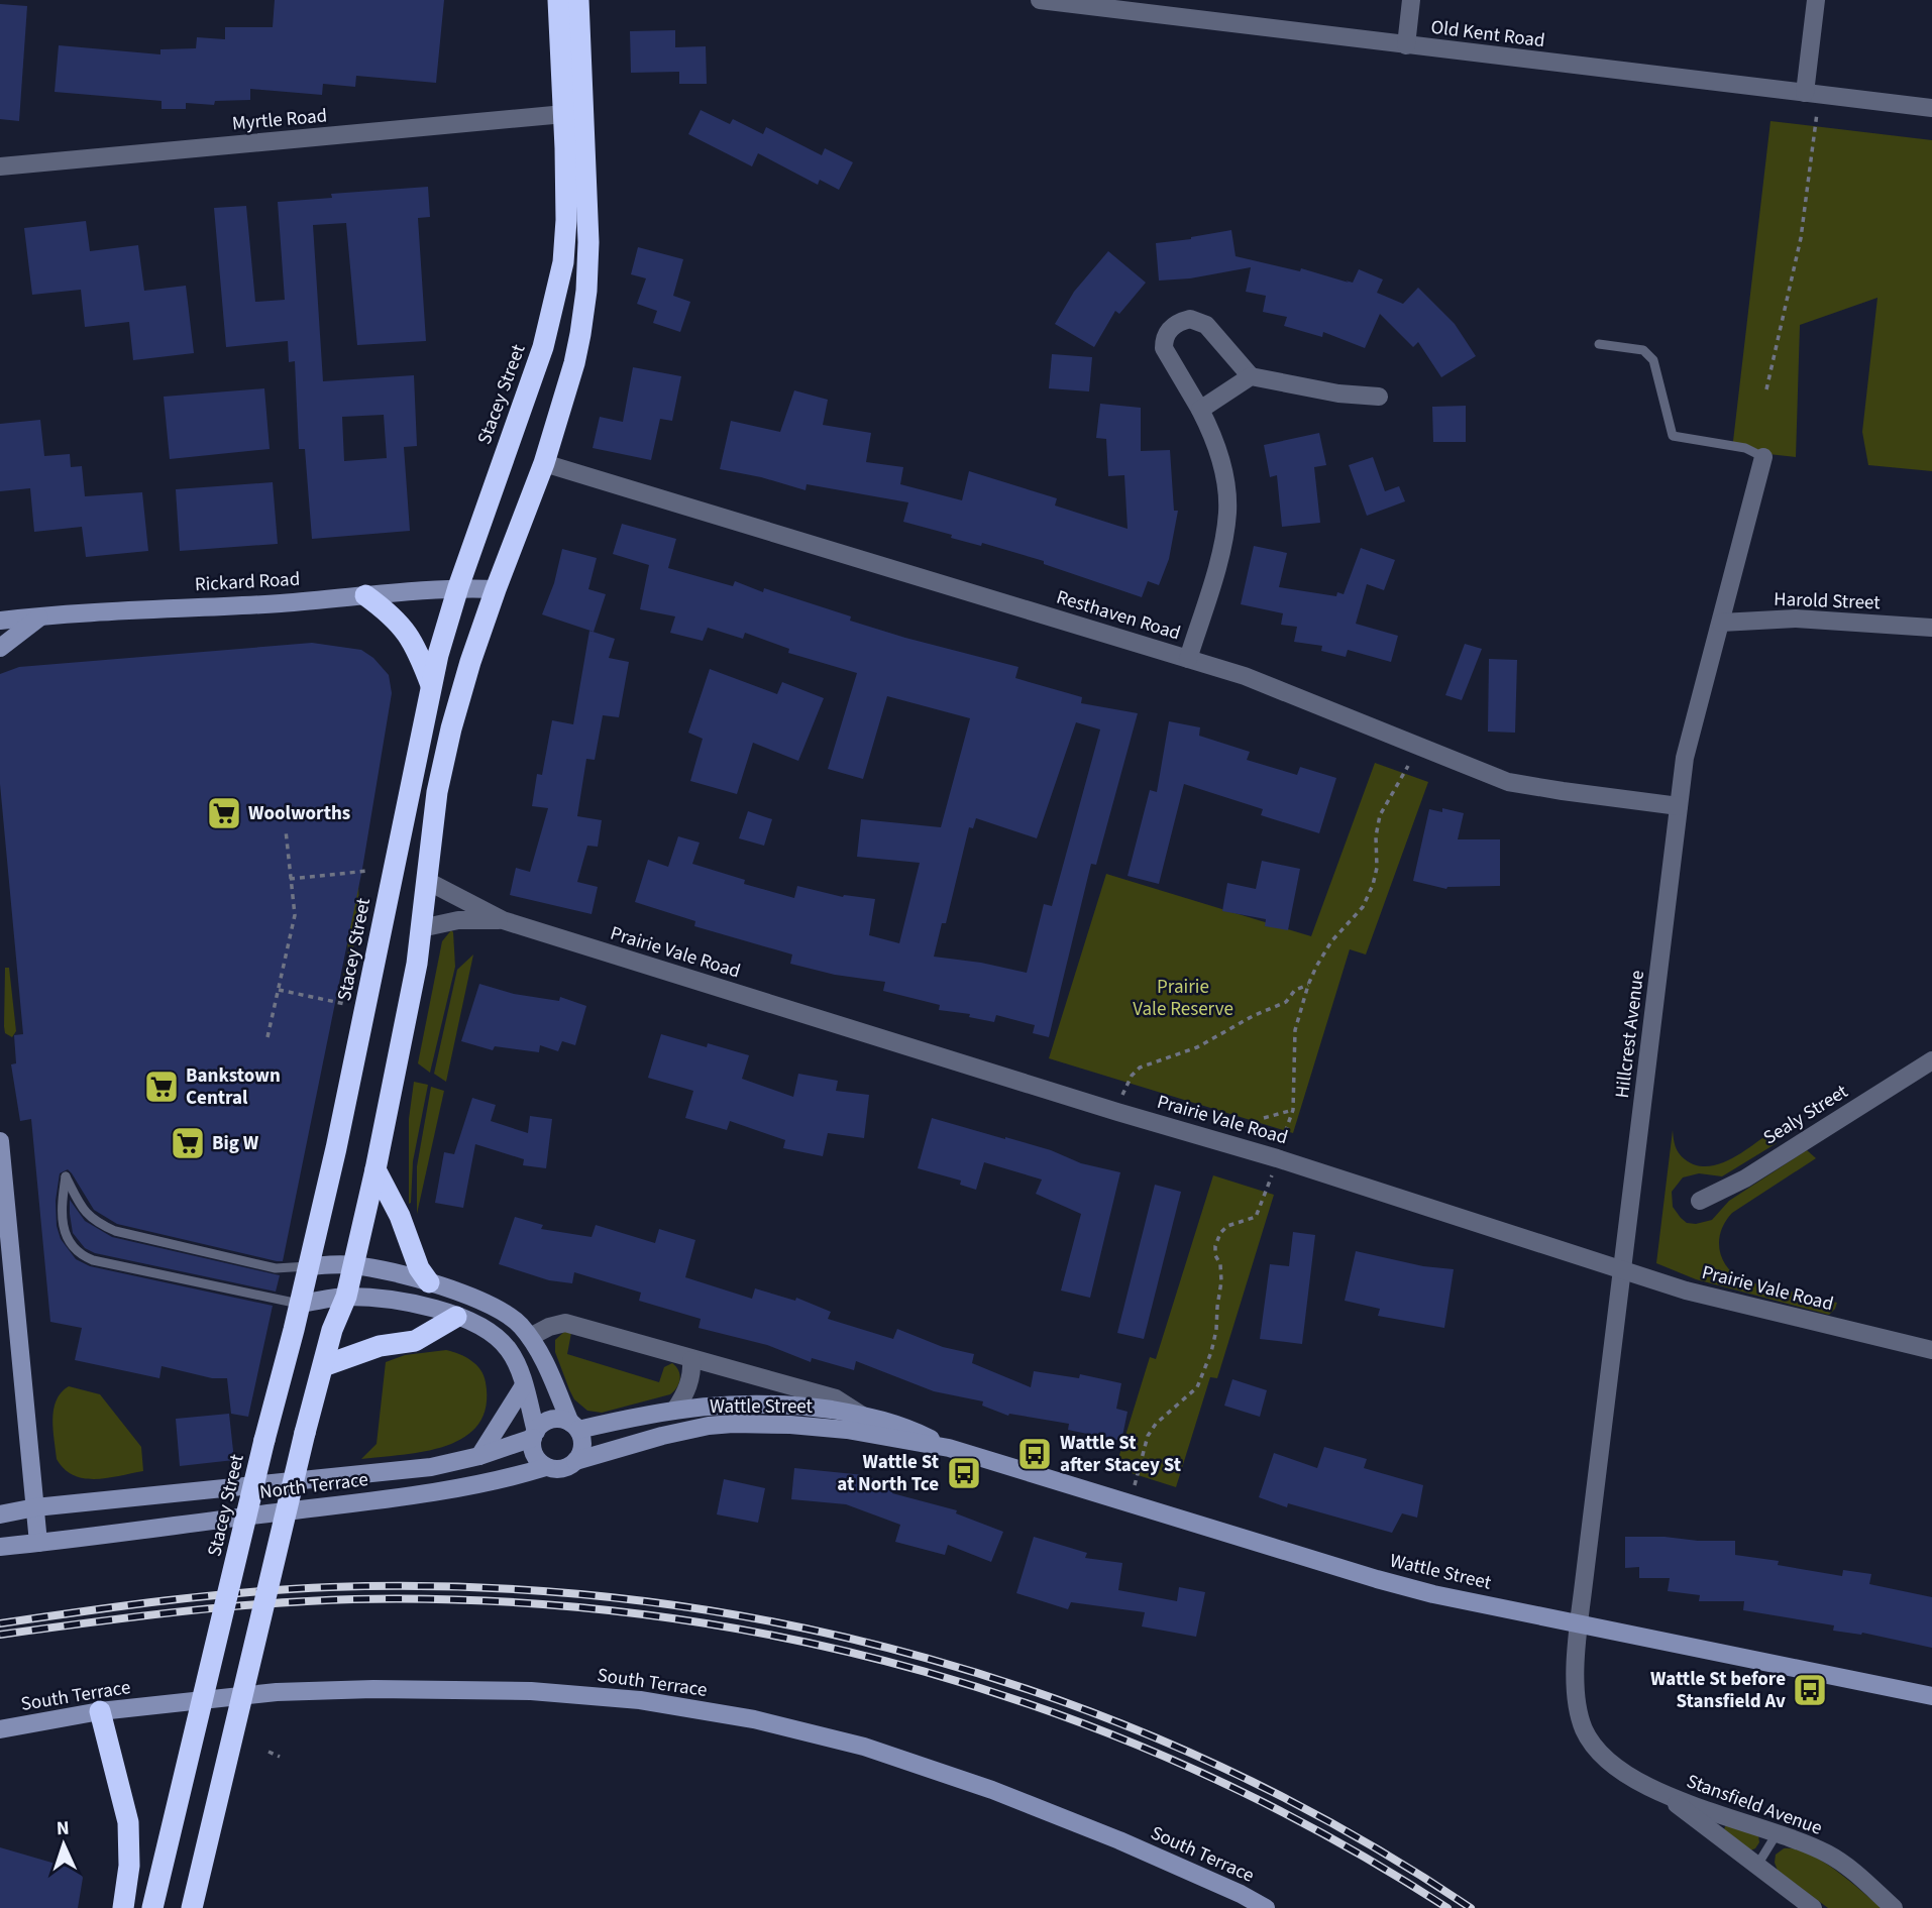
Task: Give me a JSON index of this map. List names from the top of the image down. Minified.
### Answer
{"streets":{"highway":["Stacey Street"],"main road":["Rickard Road","Wattle Street","North Terrace","South Terrace"],"street":["Old Kent Road","Myrtle Road","Harold Street","Resthaven Road","Prairie Vale Road","Hillcrest Avenue","Sealy Street","Stansfield Avenue"]},"crossings":[["Myrtle Road","Stacey Street"],["Stacey Street","Rickard Road"],["Harold Street","Hillcrest Avenue"],["Resthaven Road","Hillcrest Avenue"],["Prairie Vale Road","Hillcrest Avenue"],["Hillcrest Avenue","Wattle Street"],["Hillcrest Avenue","Stansfield Avenue"],["Wattle Street","North Terrace"],["Wattle Street","Stansfield Avenue"]],"parks":["Prairie Vale Reserve"],"places":{"supermarket":["Woolworths","Bankstown Central","Big W"],"bus stop":["Wattle St after Stacey St","Wattle St at North Tce","Wattle St before Stansfield Av"]},"north":"top"}
